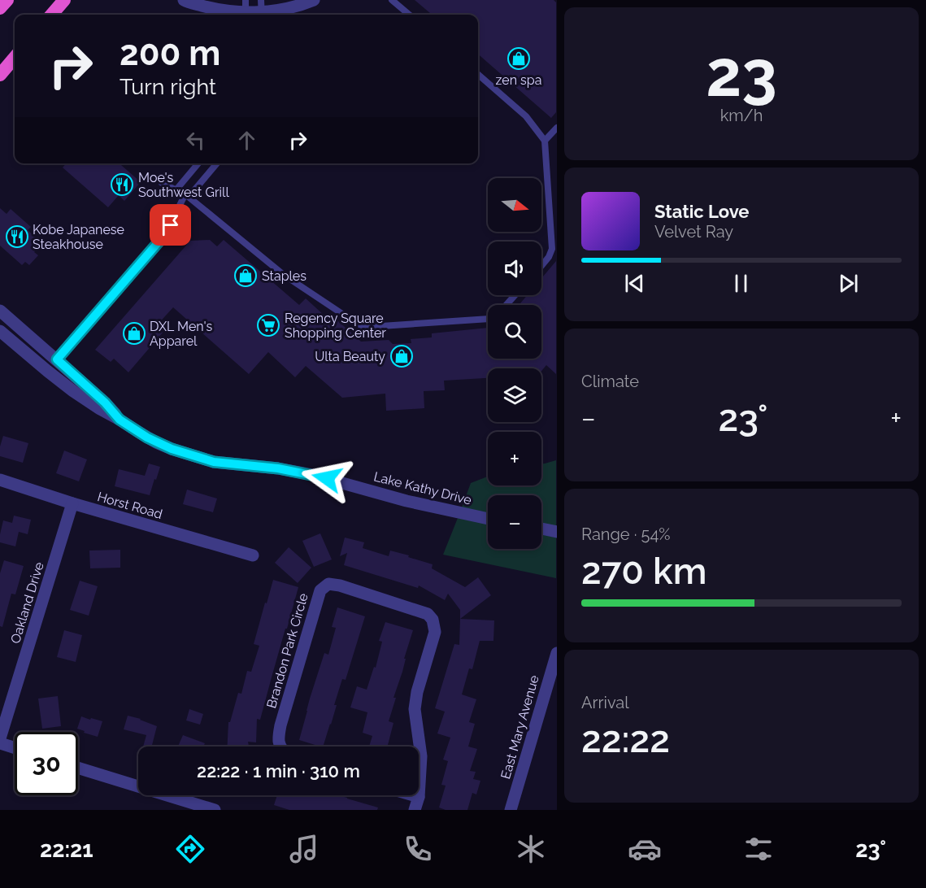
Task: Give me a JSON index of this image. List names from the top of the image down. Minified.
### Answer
{"streets":{"street":["Lake Kathy Drive","Horst Road","Oakland Drive","Brandon Park Circle","East Mary Avenue"]},"crossings":[["Horst Road","Oakland Drive"]],"places":{"shop":["zen spa","Staples","DXL Men's Apparel","Ulta Beauty"],"restaurant":["Moe's Southwest Grill","Kobe Japanese Steakhouse"],"supermarket":["Regency Square Shopping Center"]},"north":"right","page":{"tile":[["23","km/h"],"Climate",["Range · 54%","270 km"],["Arrival","22:22"]],"turn":["200 m","Turn right"],"map_buttons":["+","−"],"song":["Static Love","Velvet Ray"],"heat":["−","23°","+"],"limit":"30","trip":"22:22 · 1 min · 310 m","tabs":["22:21","23°"]}}
